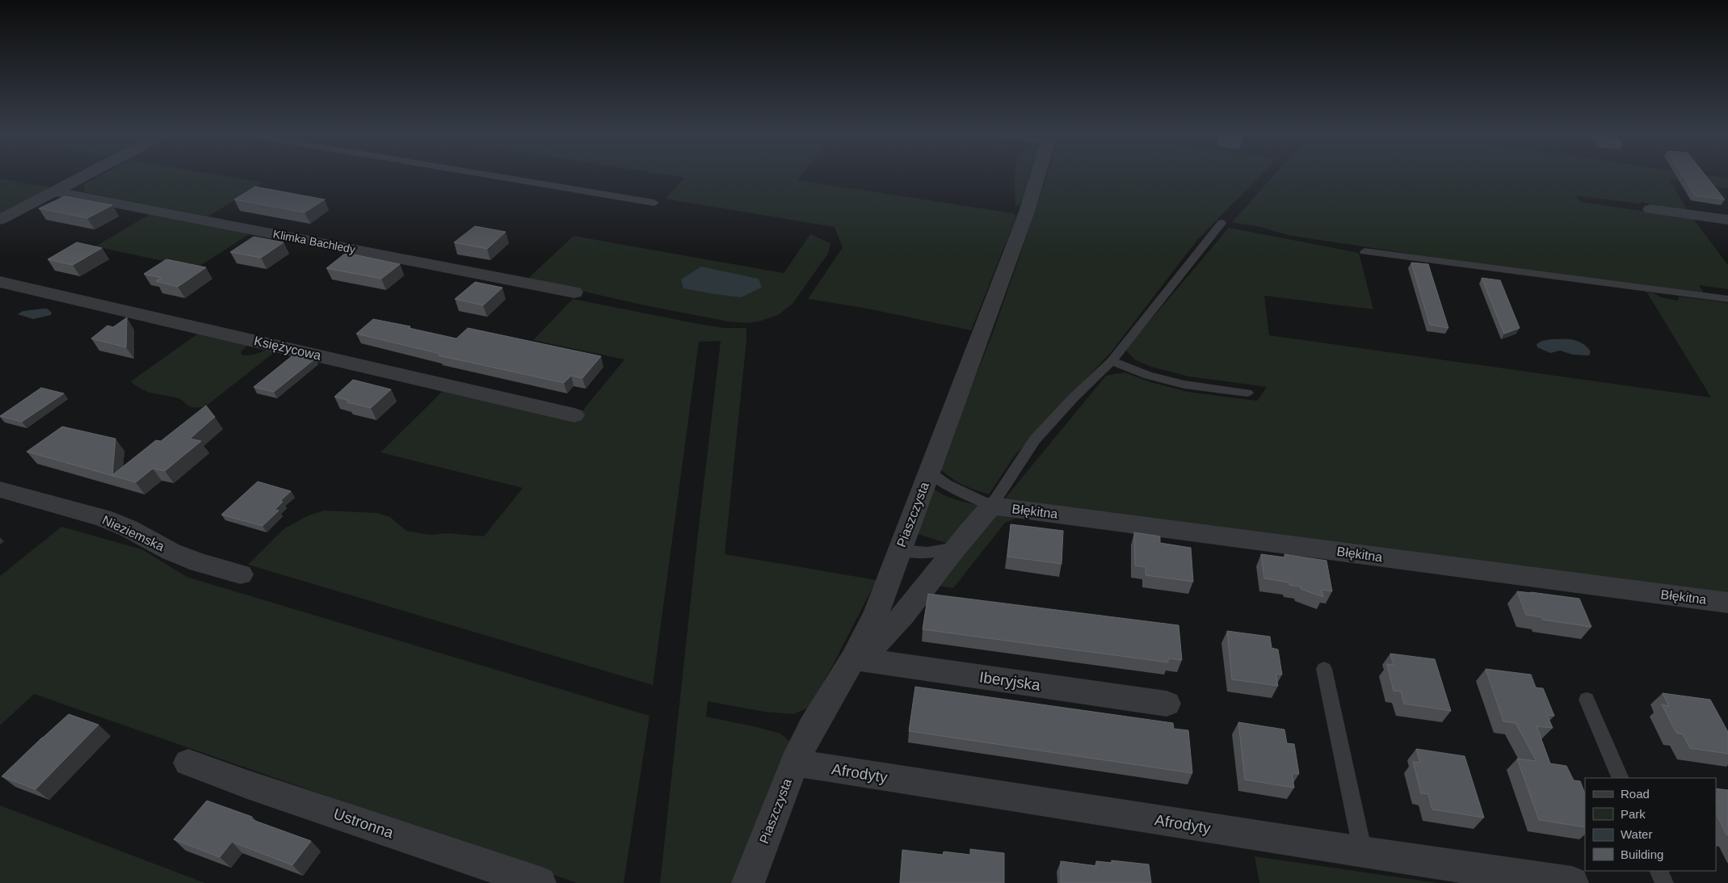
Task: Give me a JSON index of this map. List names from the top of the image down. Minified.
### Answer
{"streets":{"street":["Klimka Bachledy","Księżycowa","Błękitna","Piaszczysta","Nieziemska","Iberyjska","Afrodyty","Ustronna"]},"crossings":[["Piaszczysta","Iberyjska"],["Piaszczysta","Afrodyty"]],"legend":["Road","Park","Water","Building"]}
